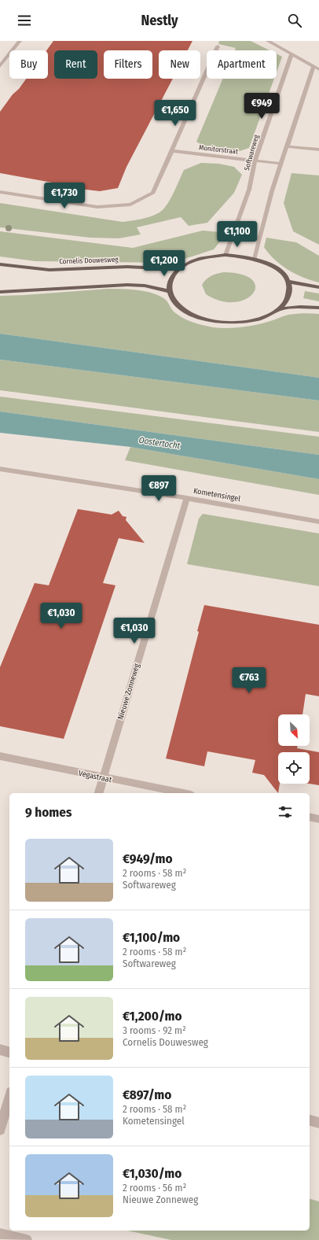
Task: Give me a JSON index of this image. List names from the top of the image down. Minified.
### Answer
{"streets":{"main road":["Cornelis Douwesweg"],"street":["Monitorstraat","Softwareweg","Kometensingel","Nieuwe Zonneweg","Vegastraat"]},"crossings":[["Monitorstraat","Softwareweg"],["Softwareweg","Cornelis Douwesweg"],["Kometensingel","Nieuwe Zonneweg"],["Nieuwe Zonneweg","Vegastraat"]],"water":["Oostertocht"],"north":"bottom right","page":{"header":"Nestly","chip":["Buy","Rent","Filters","New","Apartment"],"price":["€949","€1,650","€1,730","€1,100","€1,200","€897","€1,030","€1,030","€763"],"heading":"9 homes","list":[{"name":"€949/mo","note":"2 rooms · 58 m² · Softwareweg"},{"name":"€1,100/mo","note":"2 rooms · 58 m² · Softwareweg"},{"name":"€1,200/mo","note":"3 rooms · 92 m² · Cornelis Douwesweg"},{"name":"€897/mo","note":"2 rooms · 58 m² · Kometensingel"},{"name":"€1,030/mo","note":"2 rooms · 56 m² · Nieuwe Zonneweg"}]}}
